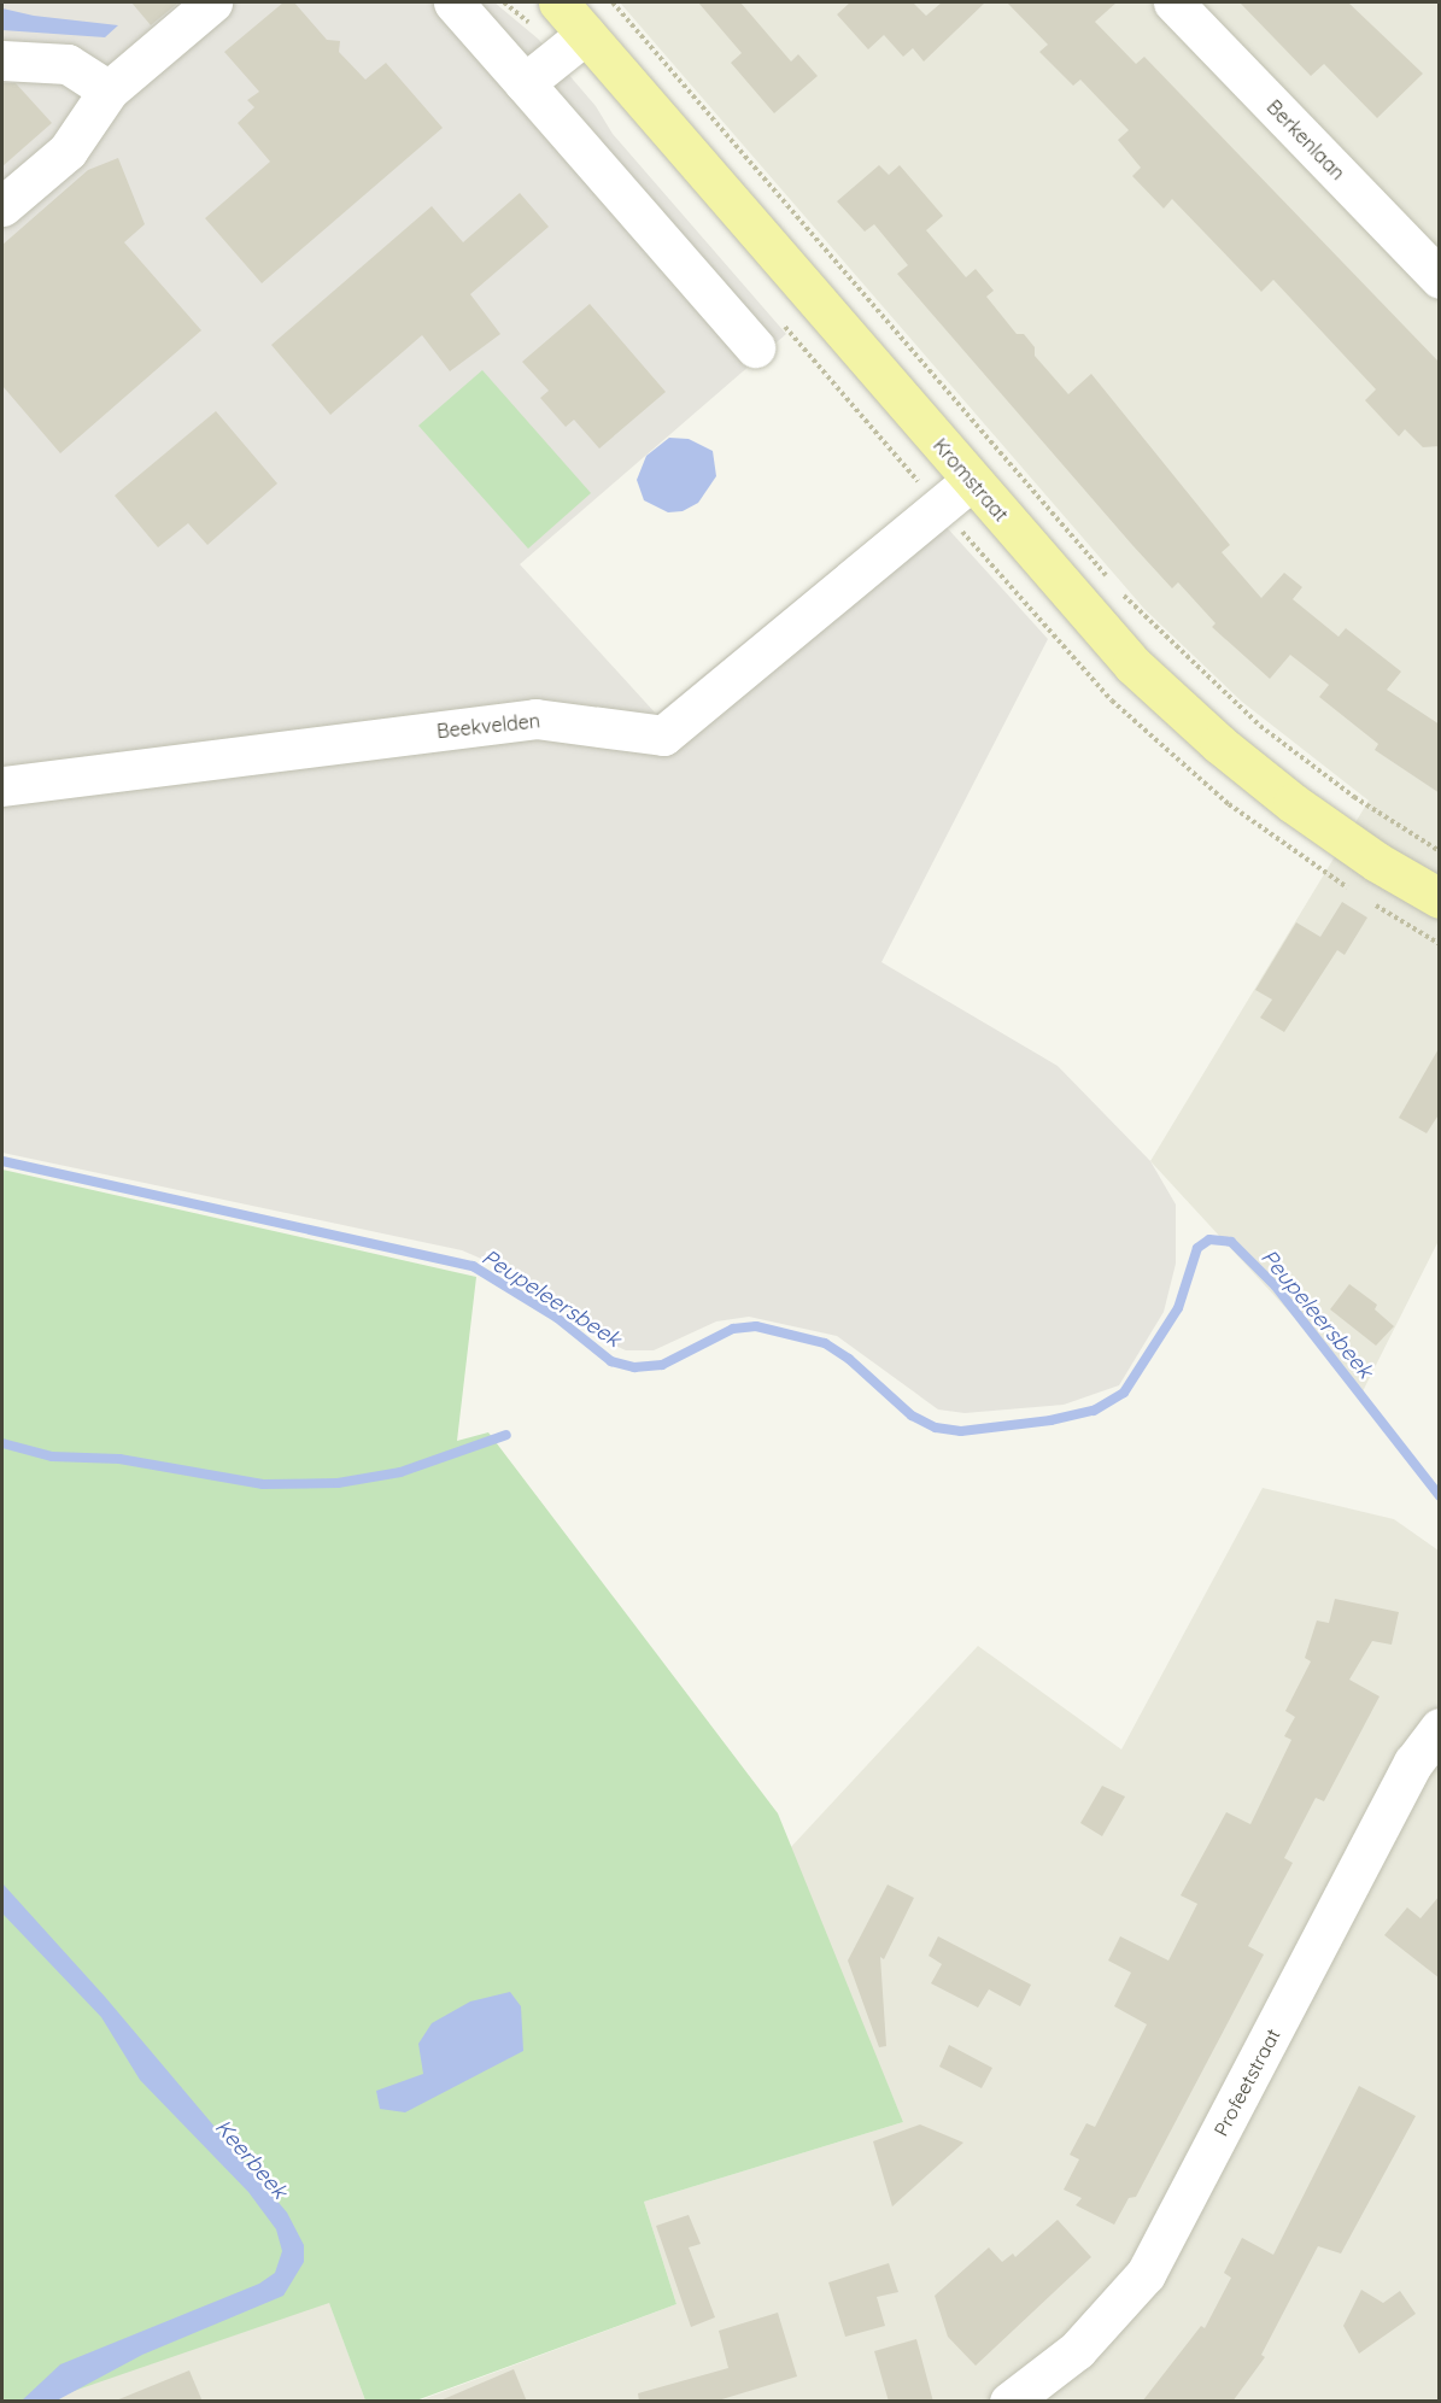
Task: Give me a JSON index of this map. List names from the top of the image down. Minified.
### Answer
{"streets":{"main road":["Kromstraat"],"street":["Berkenlaan","Beekvelden","Profeetstraat"]},"crossings":[["Kromstraat","Beekvelden"]],"water":["Peupeleersbeek","Keerbeek"]}
